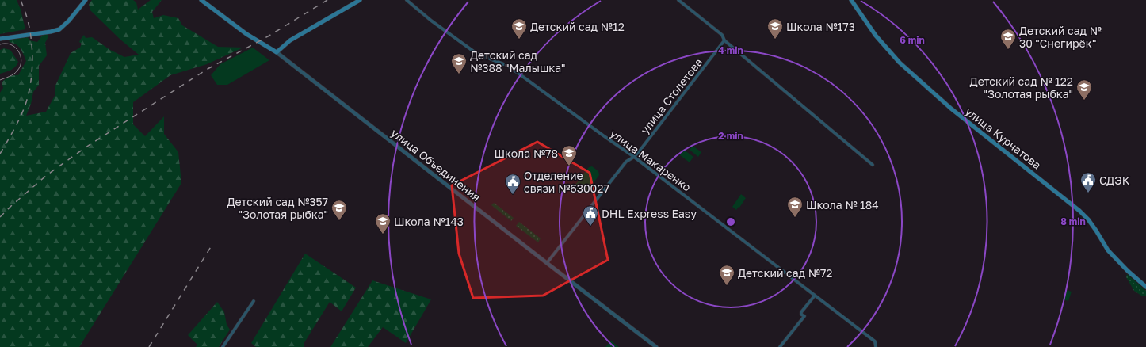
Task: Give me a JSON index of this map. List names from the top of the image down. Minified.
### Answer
{"streets":{"main road":["улица Курчатова","улица Объединения"],"street":["улица Столетова","улица Макаренко"]},"crossings":[["улица Столетова","улица Макаренко"],["улица Столетова","улица Объединения"]],"places":{"school or university":["Детский сад №12","Школа №173","Детский сад № 30 \"Снегирёк\"","Детский сад №388 \"Малышка\"","Детский сад № 122 \"Золотая рыбка\"","Школа №78","Школа № 184","Детский сад №357 \"Золотая рыбка\"","Школа №143","Детский сад №72"],"public building":["СДЭК","Отделение связи №630027","DHL Express Easy"]},"rings":["6 min","4 min","2 min","8 min"]}
